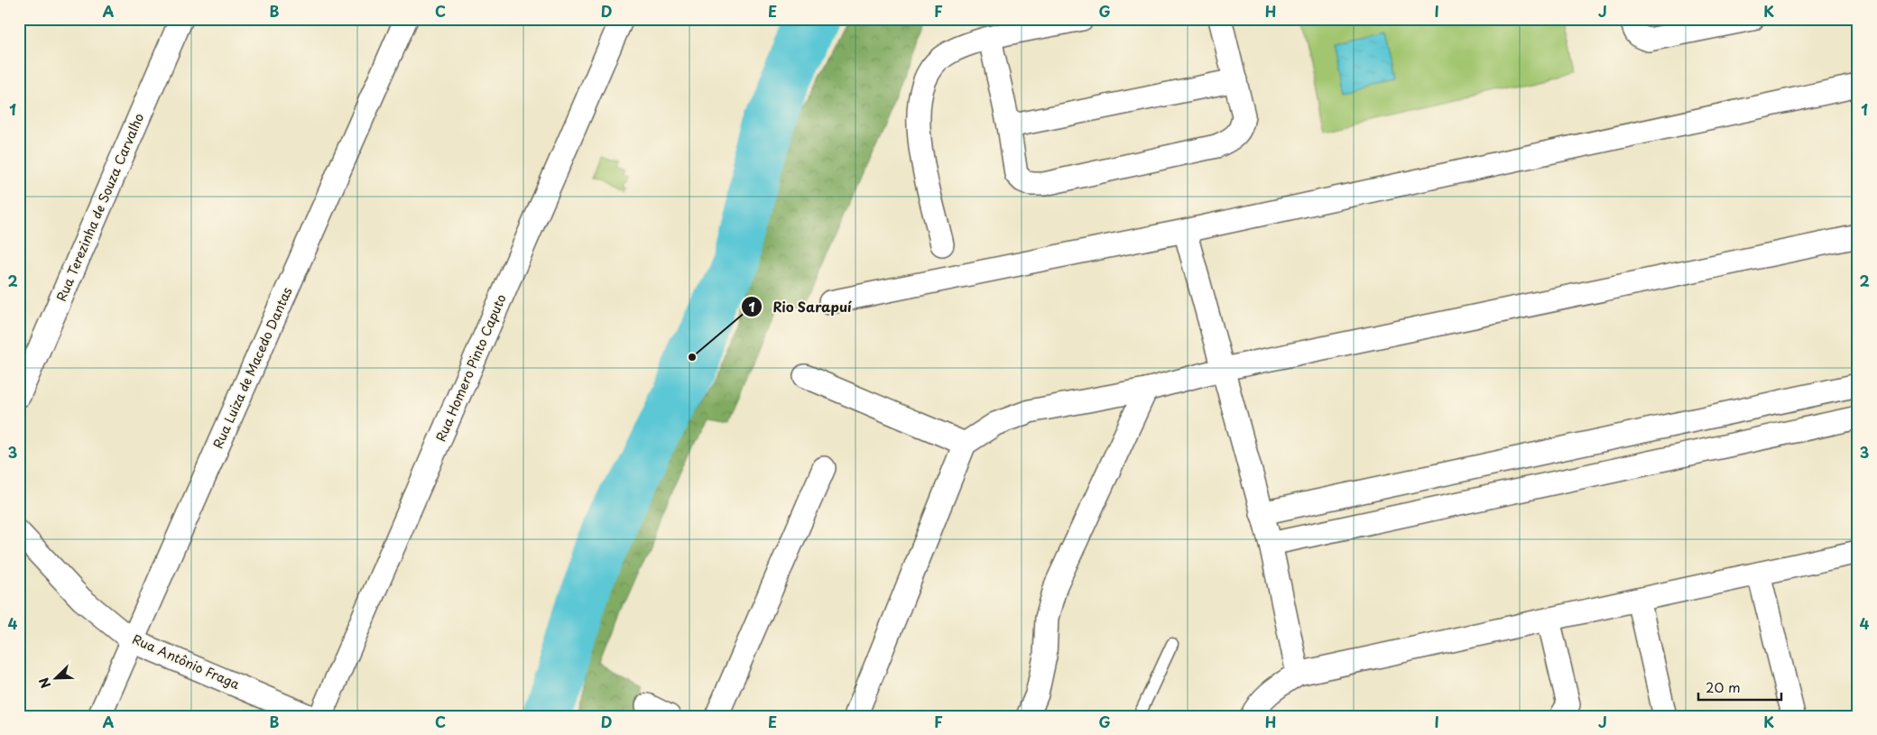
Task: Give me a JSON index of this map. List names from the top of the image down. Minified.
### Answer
{"streets":{"street":["Rua Terezinha de Souza Carvalho","Rua Luiza de Macedo Dantas","Rua Homero Pinto Caputo","Rua Antônio Fraga"]},"crossings":[["Rua Luiza de Macedo Dantas","Rua Antônio Fraga"]],"places":["Rio Sarapuí"],"scale_bar":"20 m","north":"bottom left","grid":{"columns":["A","B","C","D","E","F","G","H","I","J","K"],"rows":["1","2","3","4"]}}
